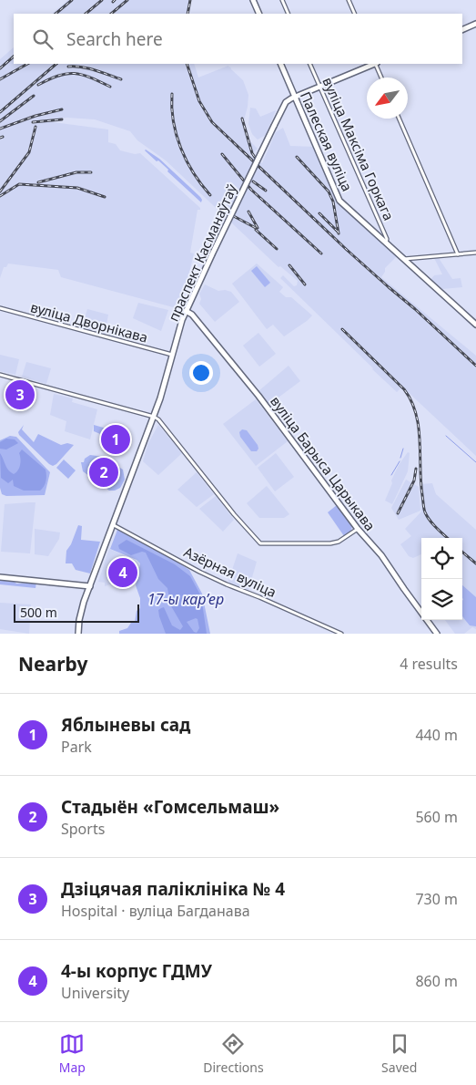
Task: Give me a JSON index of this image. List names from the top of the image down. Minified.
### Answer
{"streets":{"main road":["Палеская вуліца","праспект Касманаўтаў","вуліца Барыса Царыкава"],"street":["вуліца Максіма Горкага","вуліца Дворнікава","Азёрная вуліца"]},"crossings":[["Палеская вуліца","вуліца Максіма Горкага"],["Палеская вуліца","праспект Касманаўтаў"],["вуліца Максіма Горкага","праспект Касманаўтаў"],["праспект Касманаўтаў","вуліца Дворнікава"],["праспект Касманаўтаў","вуліца Барыса Царыкава"],["праспект Касманаўтаў","Азёрная вуліца"]],"water":["17-ы кар’ер"],"scale_bar":"500 m","north":"bottom left","page":{"search":"Search here","pins":["3","1","2","4"],"scale":"500 m","heading":["Nearby","4 results"],"list":[{"mark":"1","name":"Яблыневы сад","note":"Park","value":"440 m"},{"mark":"2","name":"Стадыён «Гомсельмаш»","note":"Sports","value":"560 m"},{"mark":"3","name":"Дзіцячая паліклініка № 4","note":"Hospital · вуліца Багданава","value":"730 m"},{"mark":"4","name":"4-ы корпус ГДМУ","note":"University","value":"860 m"}],"nav":["Map","Directions","Saved"]}}
